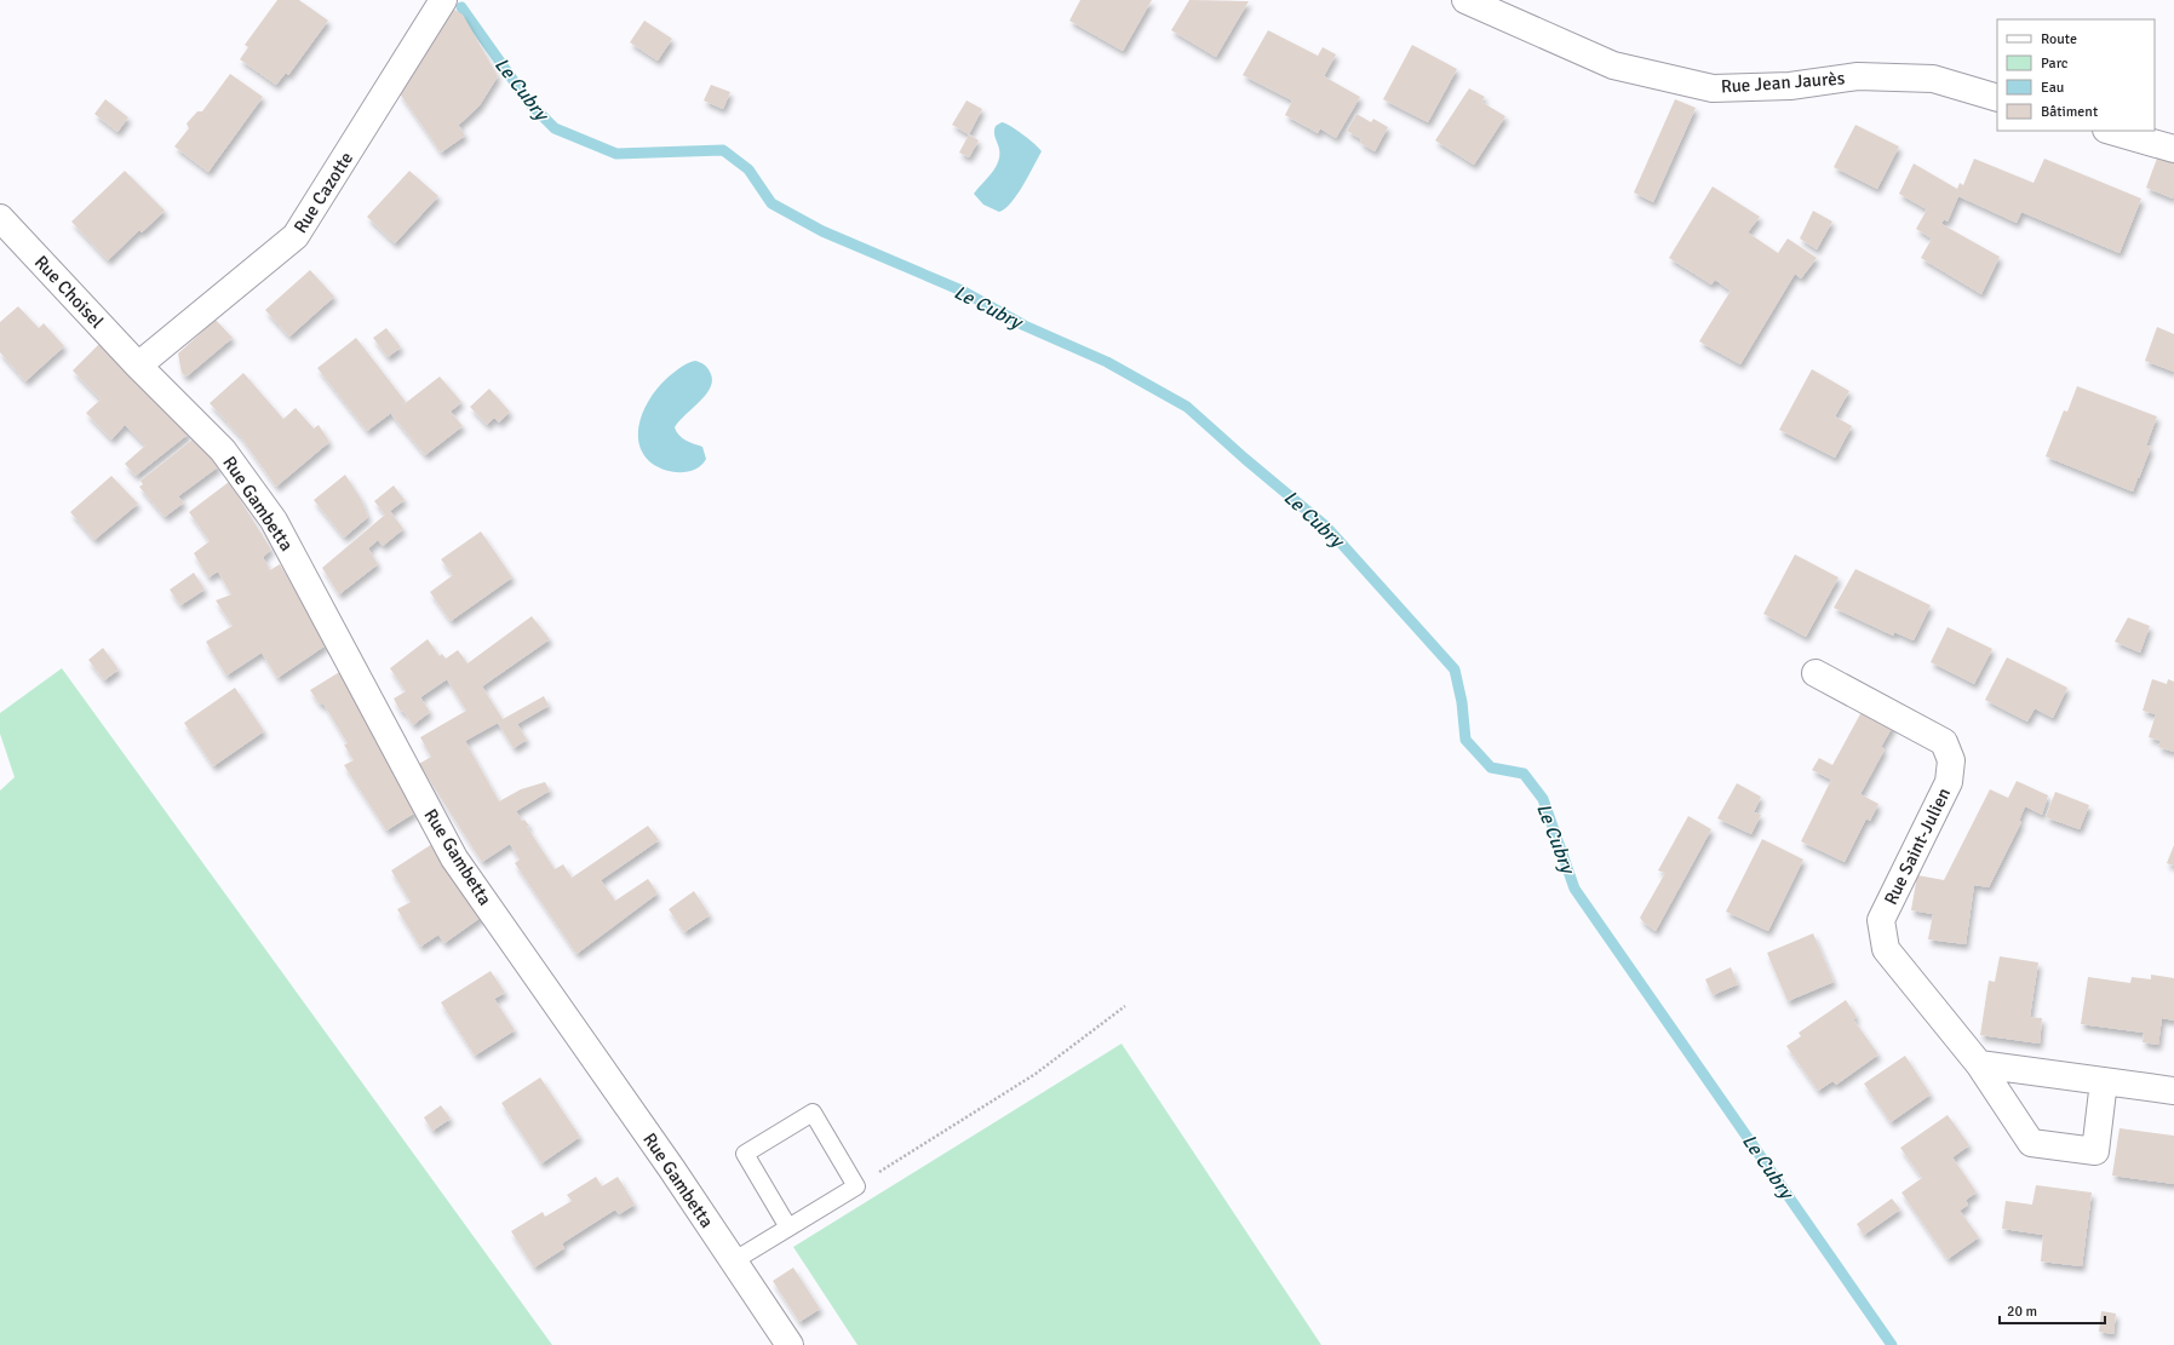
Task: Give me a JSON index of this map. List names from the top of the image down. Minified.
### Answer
{"streets":{"street":["Rue Jean Jaurès","Rue Cazotte","Rue Choisel","Rue Gambetta","Rue Saint-Julien"]},"crossings":[["Rue Cazotte","Rue Choisel"],["Rue Cazotte","Rue Gambetta"],["Rue Choisel","Rue Gambetta"]],"water":["Le Cubry"],"legend":["Route","Parc","Eau","Bâtiment"],"scale_bar":"20 m"}
